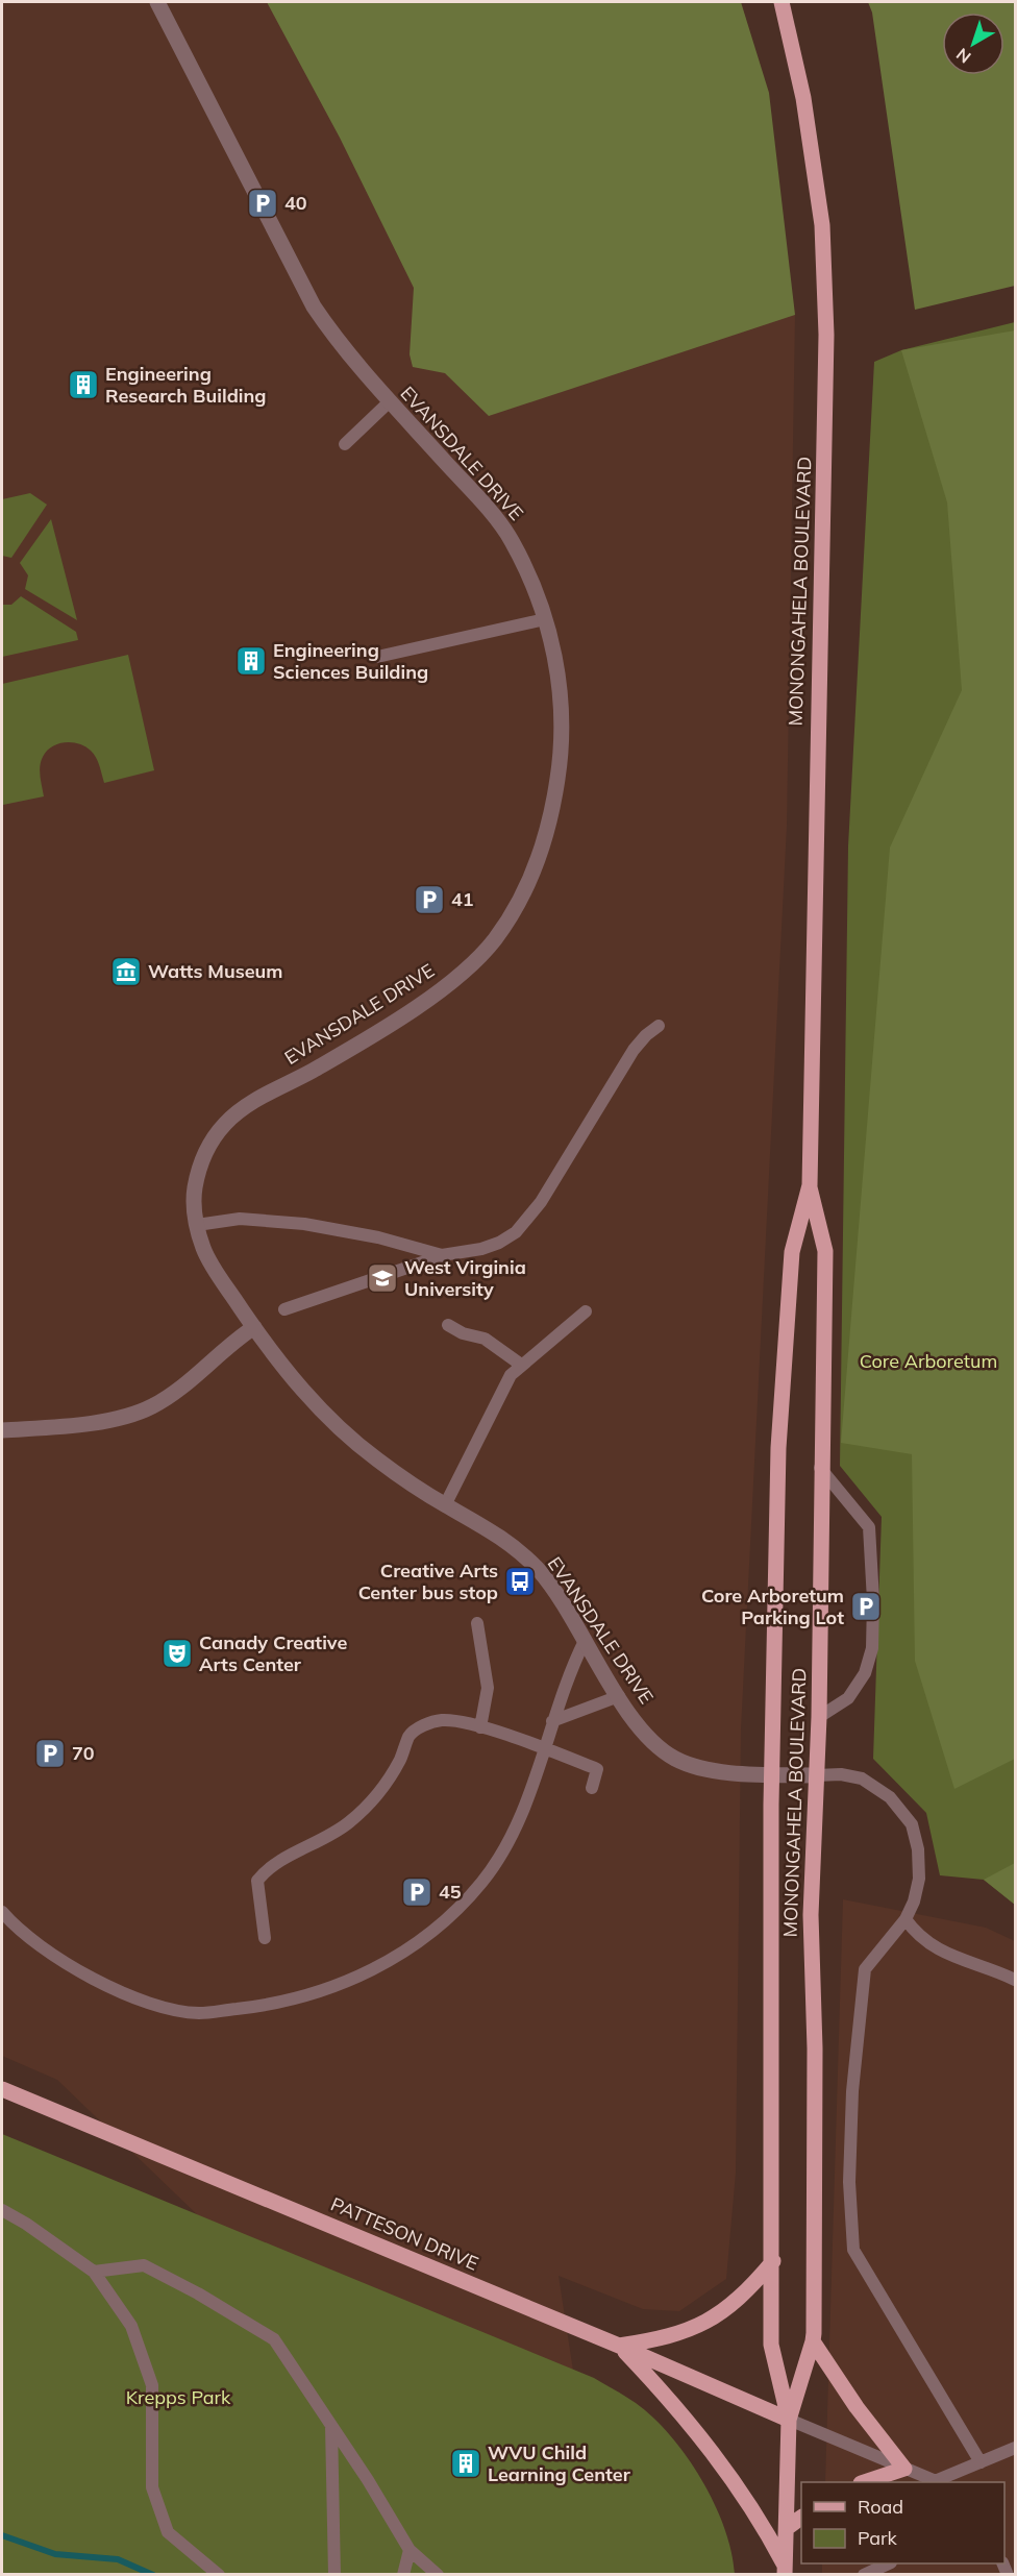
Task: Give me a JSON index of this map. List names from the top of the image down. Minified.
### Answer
{"streets":{"main road":["MONONGAHELA BOULEVARD","PATTESON DRIVE"],"street":["EVANSDALE DRIVE"]},"crossings":[["EVANSDALE DRIVE","MONONGAHELA BOULEVARD"],["MONONGAHELA BOULEVARD","PATTESON DRIVE"]],"parks":["Core Arboretum","Krepps Park"],"places":{"parking":["40","41","Core Arboretum Parking Lot","70","45"],"building":["Engineering Research Building","Engineering Sciences Building","WVU Child Learning Center"],"museum":["Watts Museum"],"school or university":["West Virginia University"],"bus stop":["Creative Arts Center bus stop"],"theatre":["Canady Creative Arts Center"]},"legend":["Road","Park"],"north":"bottom left"}
